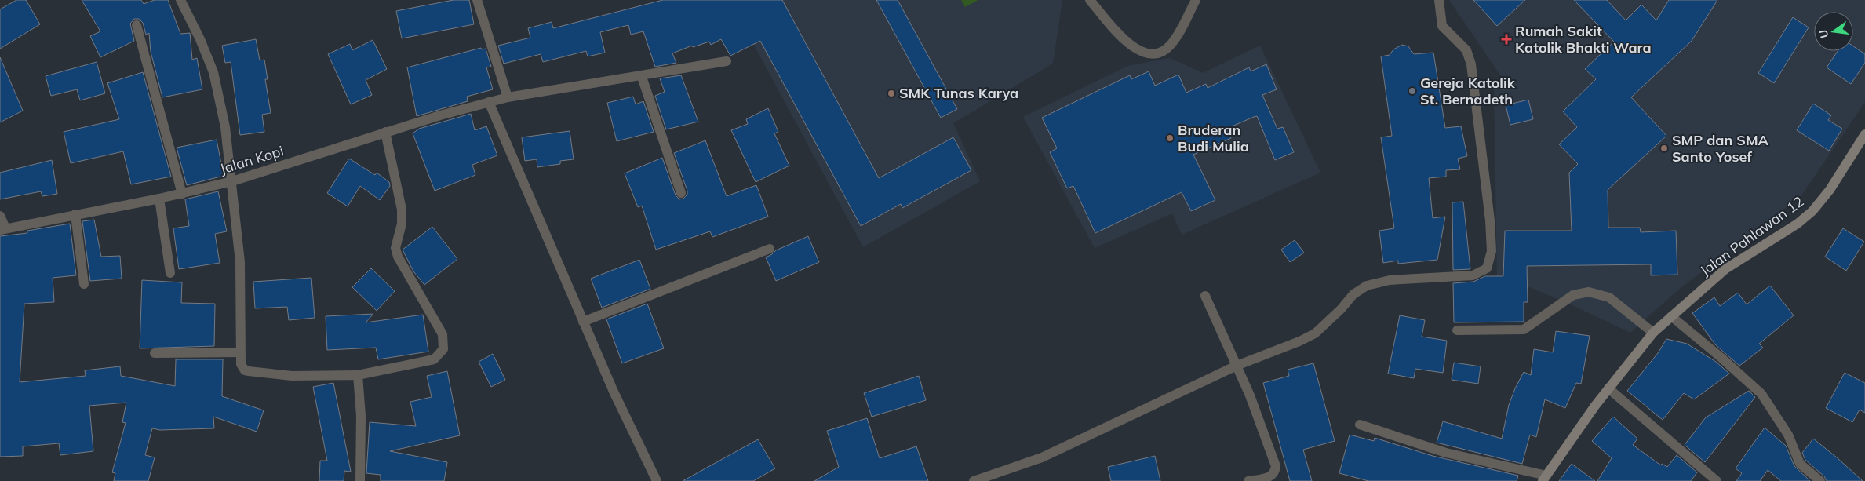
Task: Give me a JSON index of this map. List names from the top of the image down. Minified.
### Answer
{"streets":{"main road":["Jalan Pahlawan 12"],"street":["Jalan Kopi"]},"places":{"health":["Rumah Sakit Katolik Bhakti Wara"],"other":["Gereja Katolik St. Bernadeth","SMK Tunas Karya","Bruderan Budi Mulia","SMP dan SMA Santo Yosef"]},"north":"left"}
